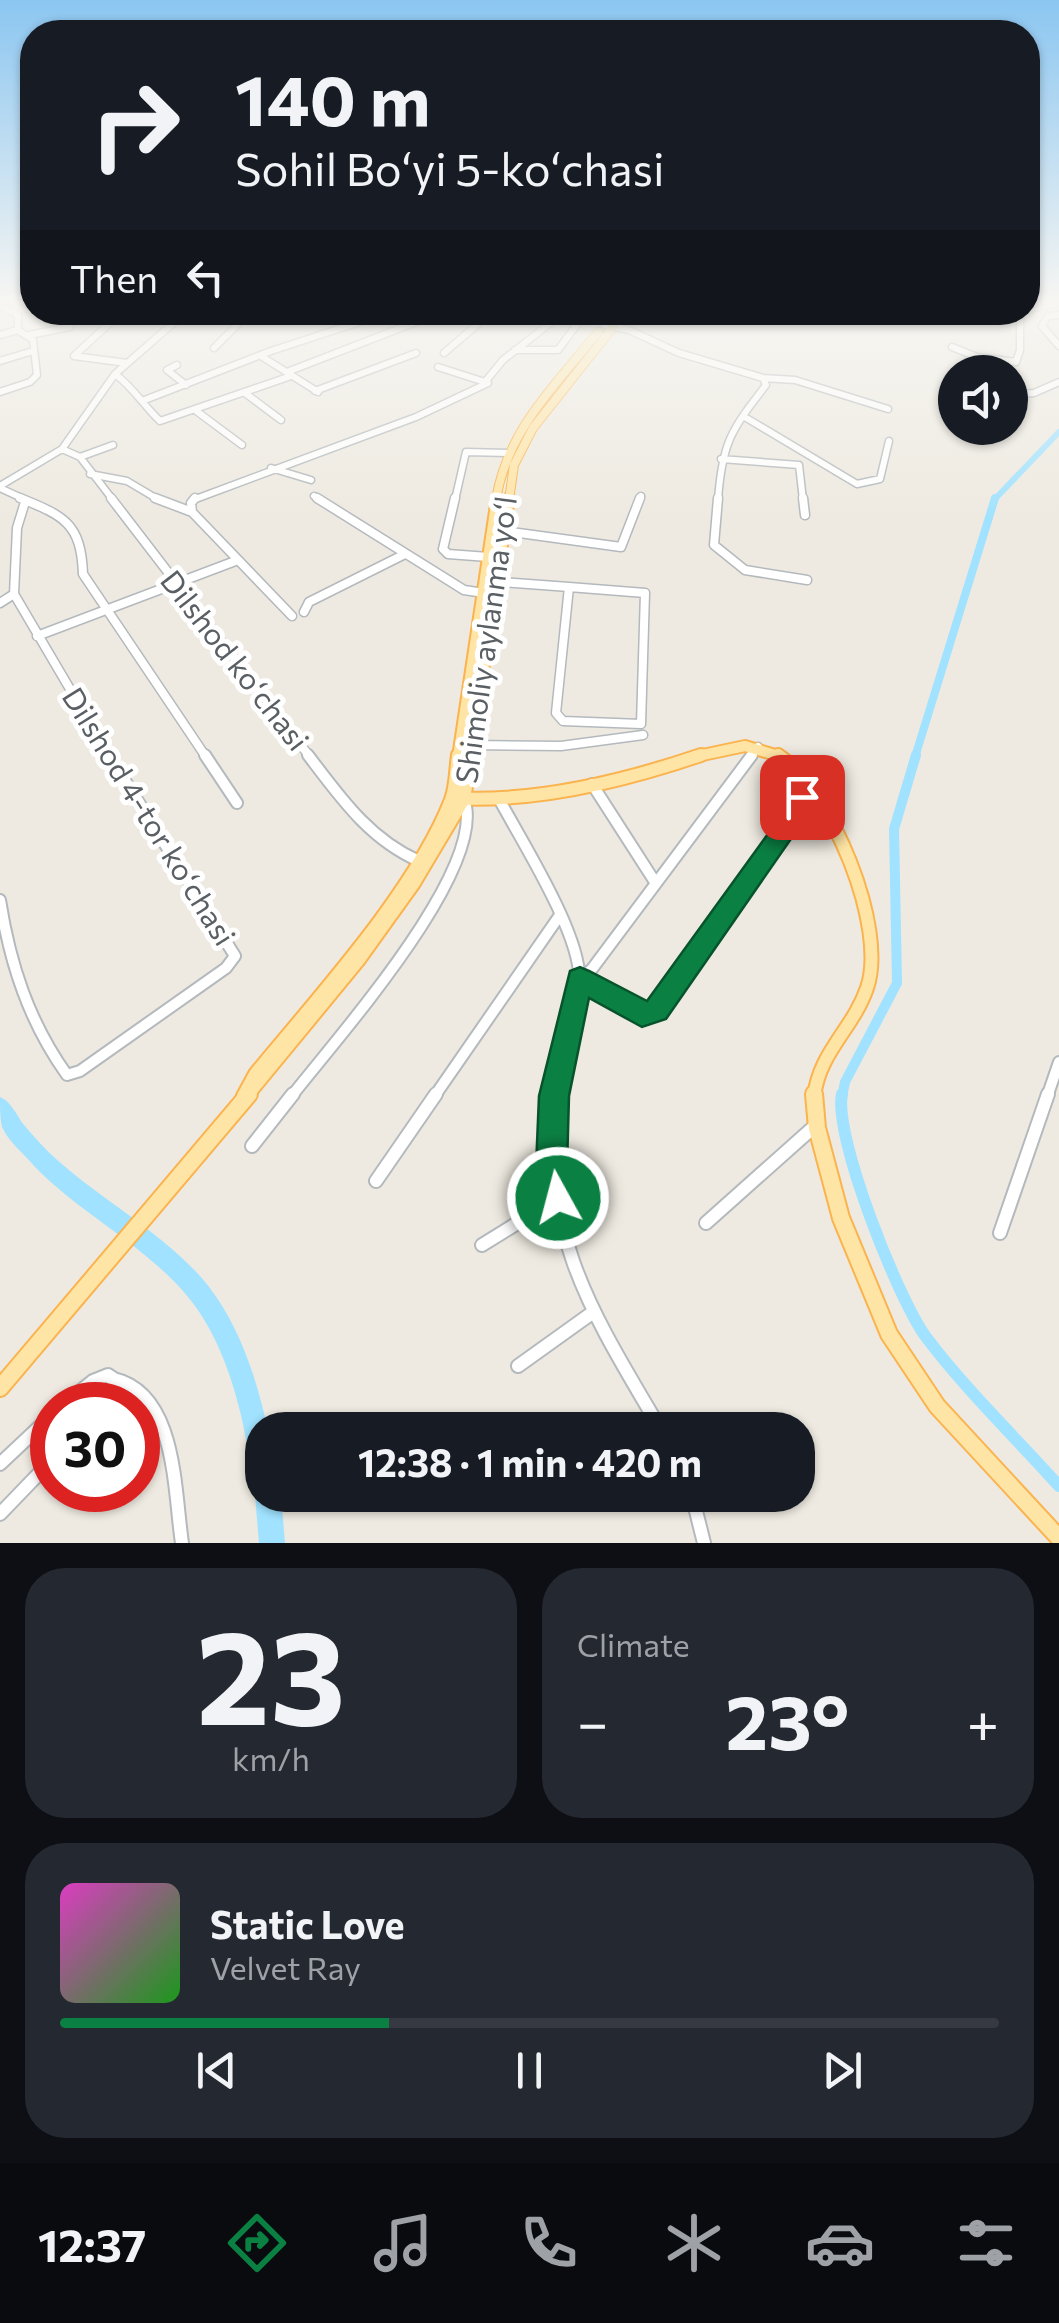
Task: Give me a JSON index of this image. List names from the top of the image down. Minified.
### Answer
{"streets":{"main road":["Shimoliy aylanma yoʻl"],"street":["Dilshod koʻchasi","Dilshod 4-tor koʻchasi"]},"crossings":[["Shimoliy aylanma yoʻl","Dilshod koʻchasi"]],"page":{"turn":["140 m","Sohil Boʻyi 5-koʻchasi"],"then":"Then","limit":"30","trip":"12:38 · 1 min · 420 m","tile":[["23","km/h"],"Climate"],"heat":["−","23°","+"],"song":["Static Love","Velvet Ray"],"tabs":"12:37"}}
